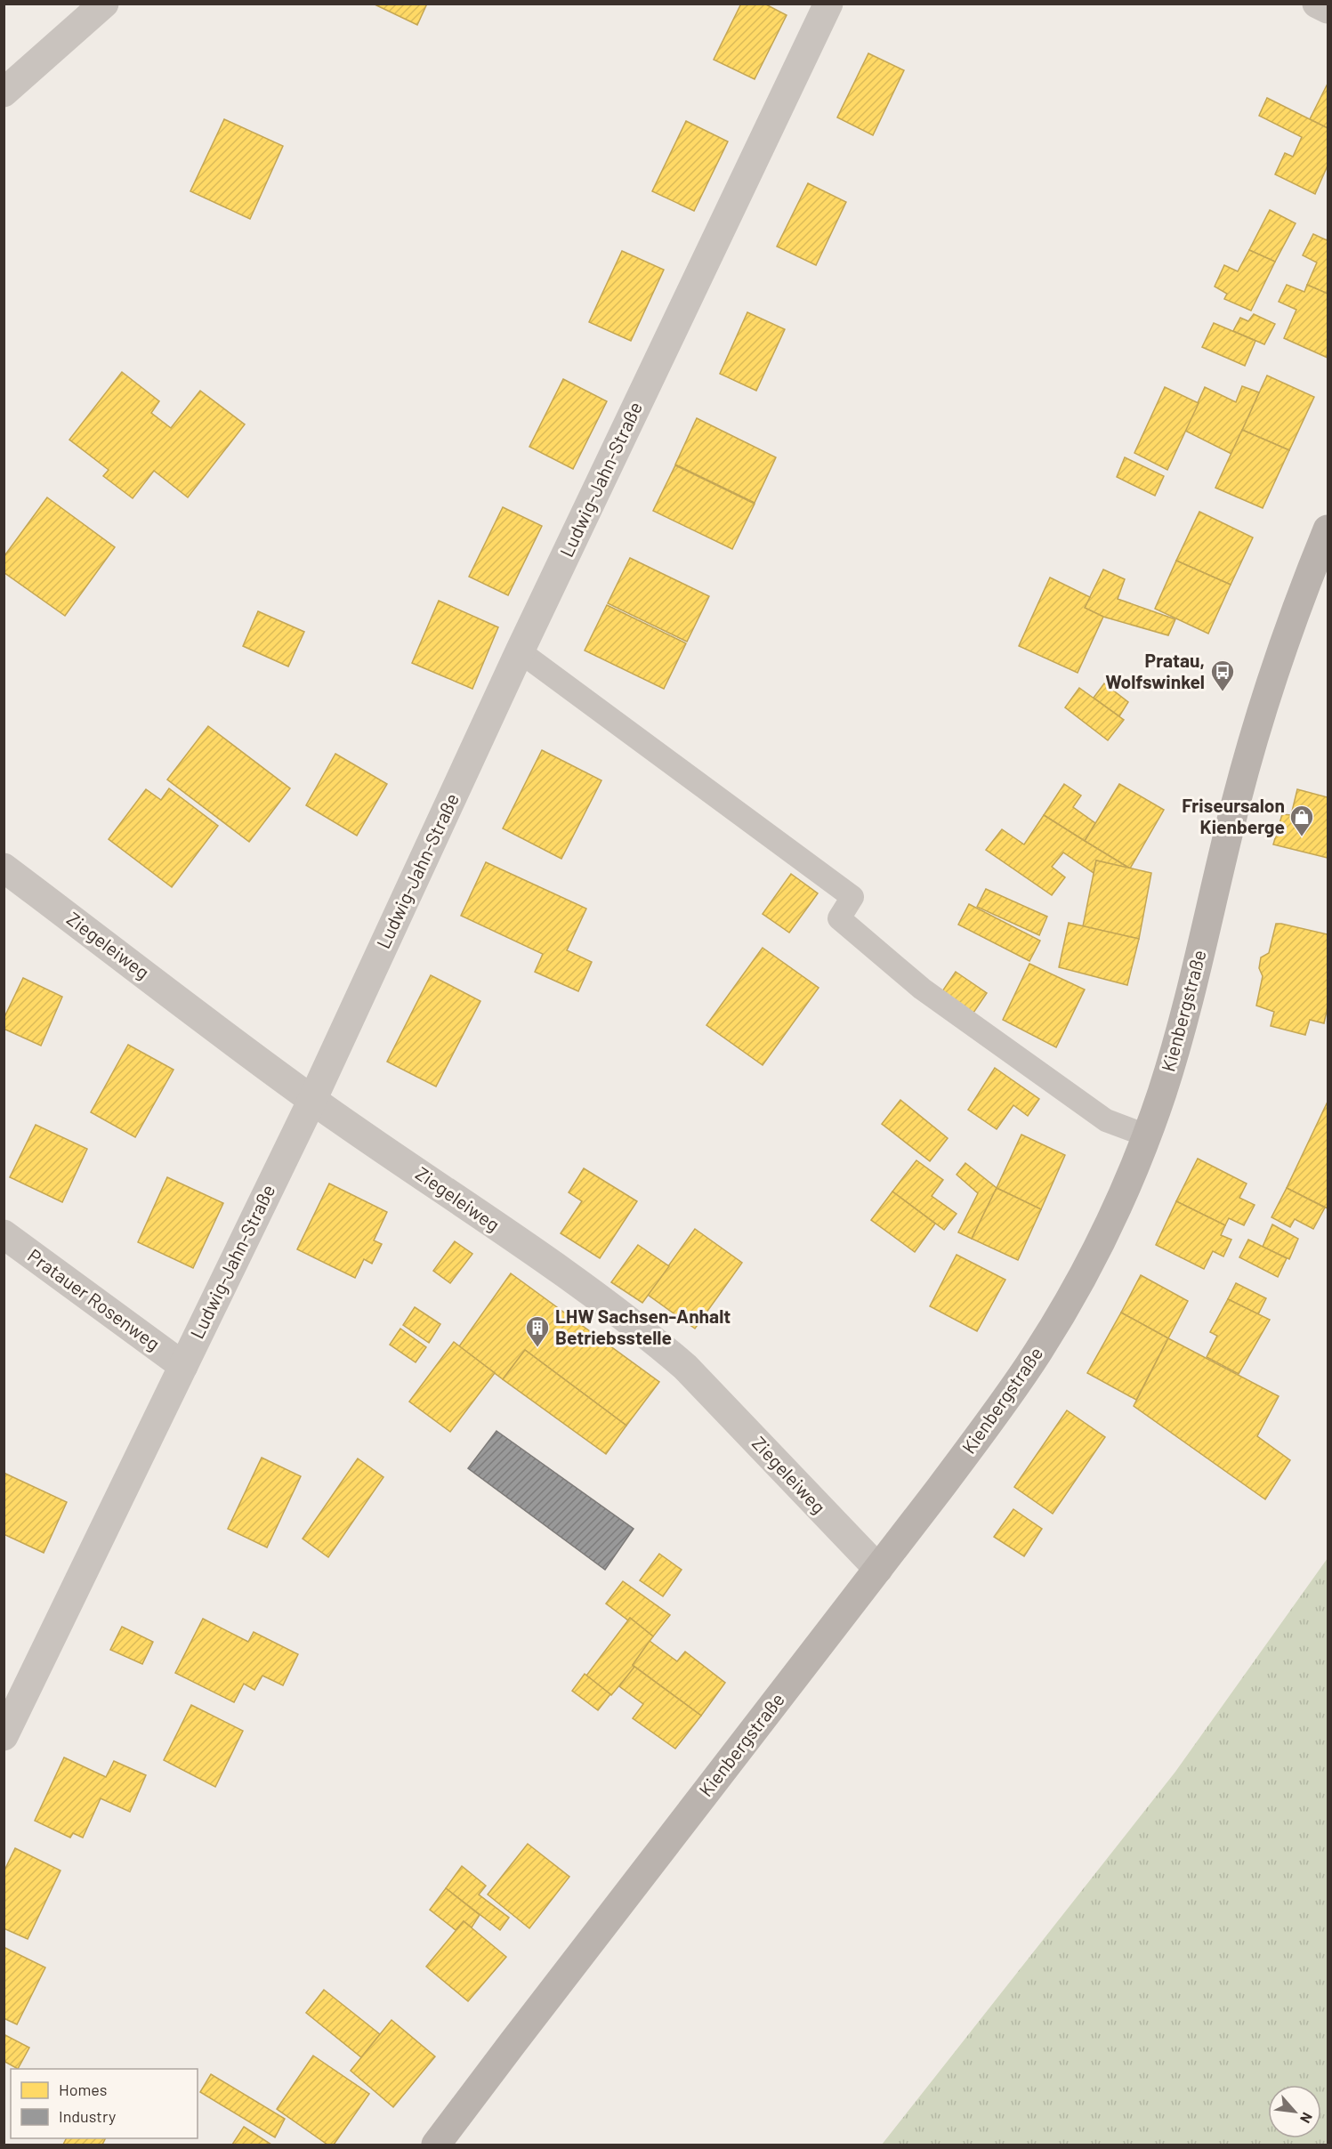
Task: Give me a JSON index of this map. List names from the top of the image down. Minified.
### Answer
{"streets":{"main road":["Kienbergstraße"],"street":["Ludwig-Jahn-Straße","Ziegeleiweg","Pratauer Rosenweg"]},"crossings":[["Ludwig-Jahn-Straße","Ziegeleiweg"],["Ludwig-Jahn-Straße","Pratauer Rosenweg"],["Ziegeleiweg","Kienbergstraße"]],"places":{"bus stop":["Pratau, Wolfswinkel"],"shop":["Friseursalon Kienberge"],"building":["LHW Sachsen-Anhalt Betriebsstelle"]},"legend":["Homes","Industry"],"north":"bottom right"}
